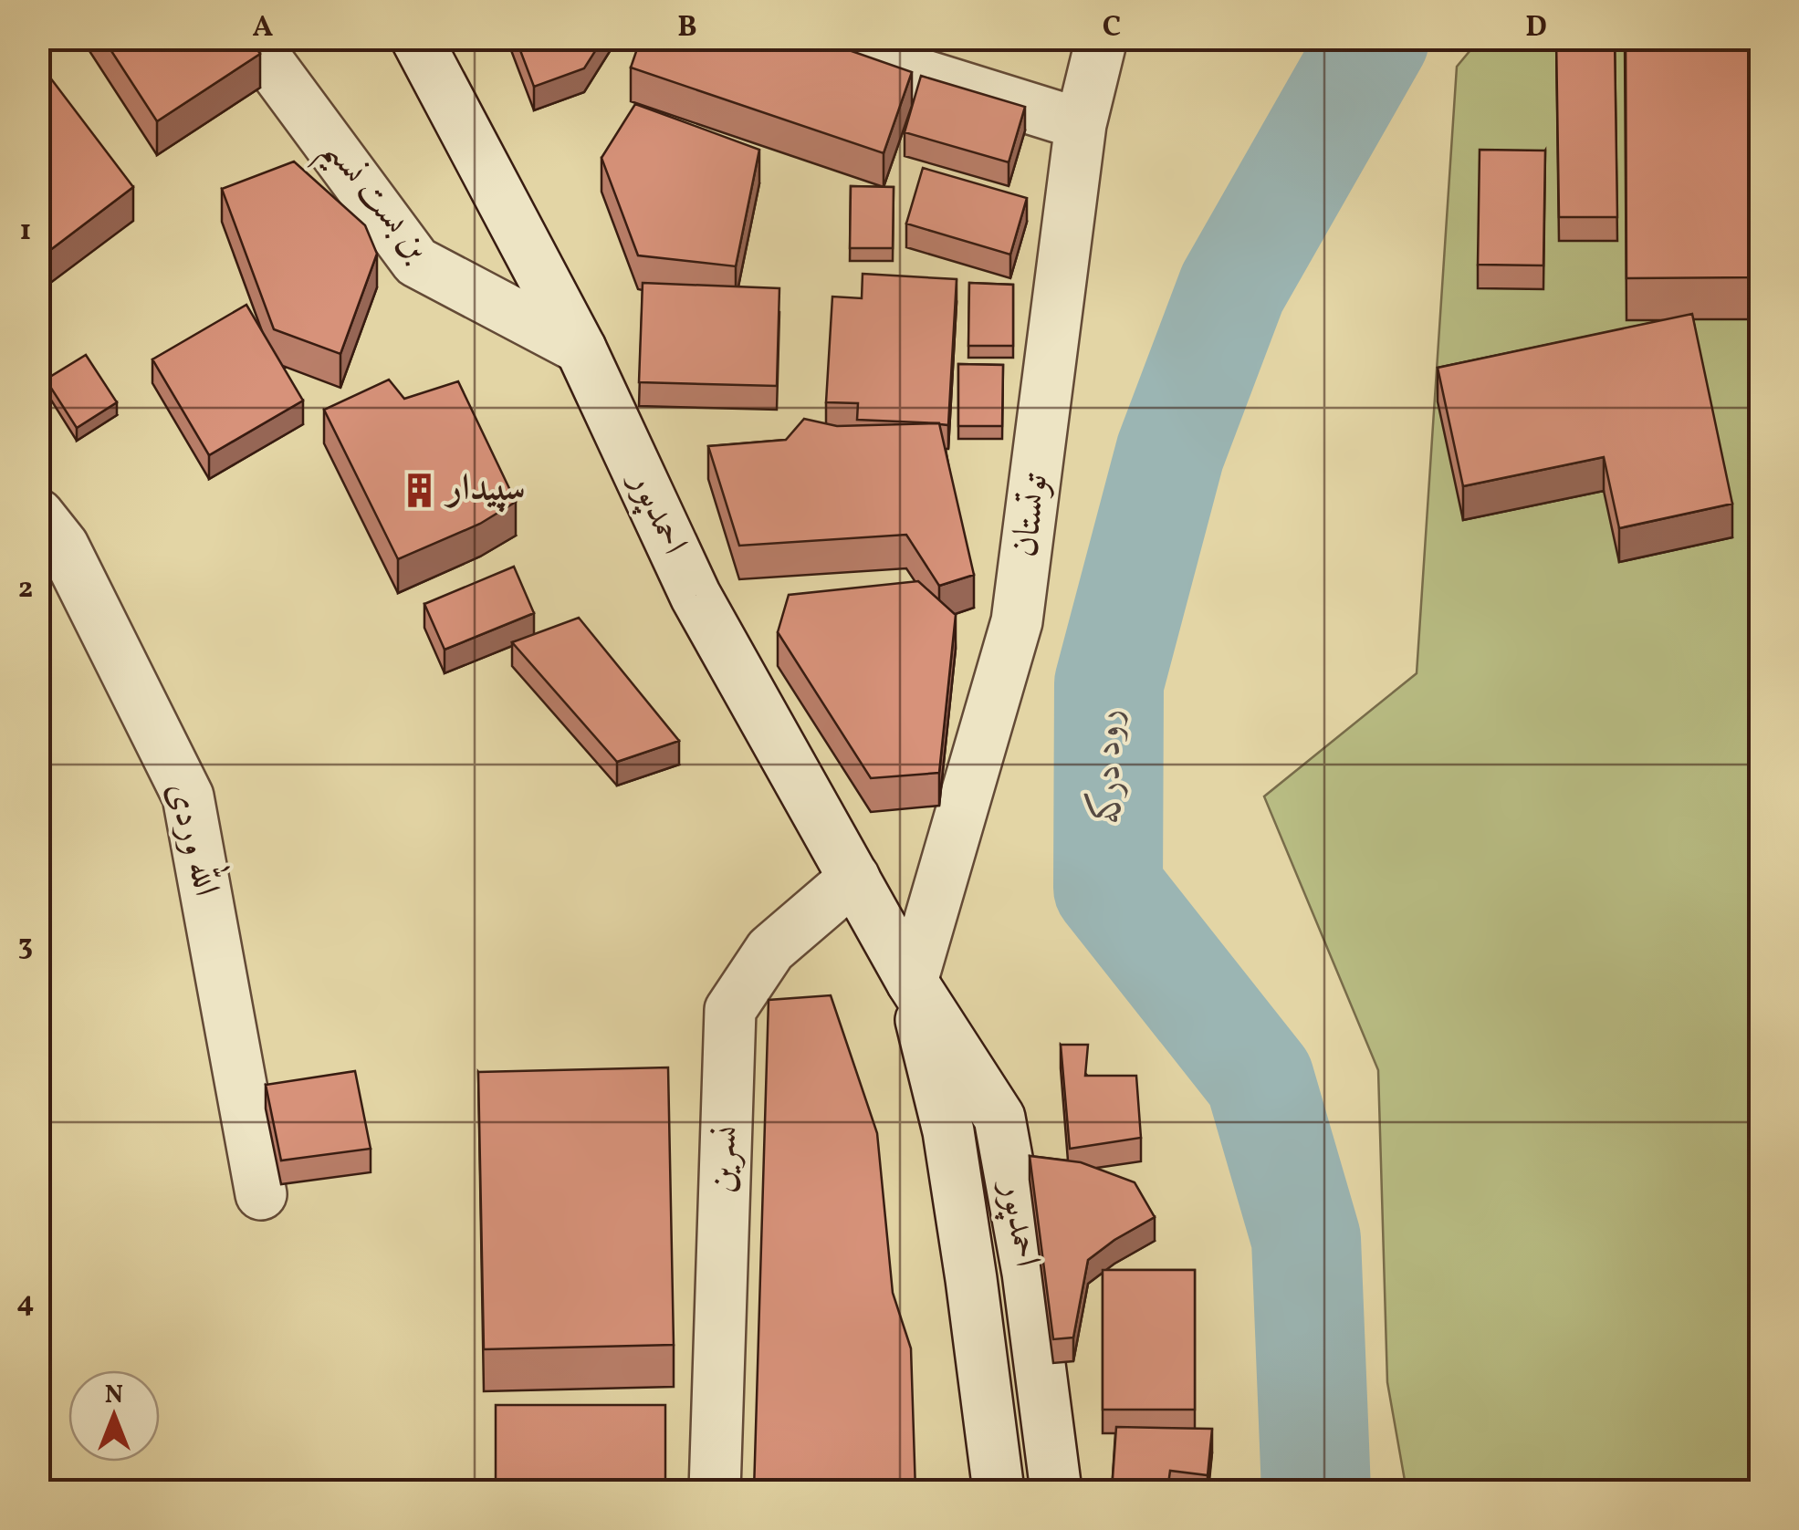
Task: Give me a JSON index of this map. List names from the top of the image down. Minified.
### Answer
{"streets":{"street":["بن بست نسیم","احمدپور","توتستان","الله وردی","نسرین"]},"crossings":[["بن بست نسیم","احمدپور"],["احمدپور","توتستان"],["احمدپور","نسرین"]],"water":["رود درکه"],"places":{"building":["سپیدار"]},"north":"top","grid":{"columns":["A","B","C","D"],"rows":["1","2","3","4"]}}
